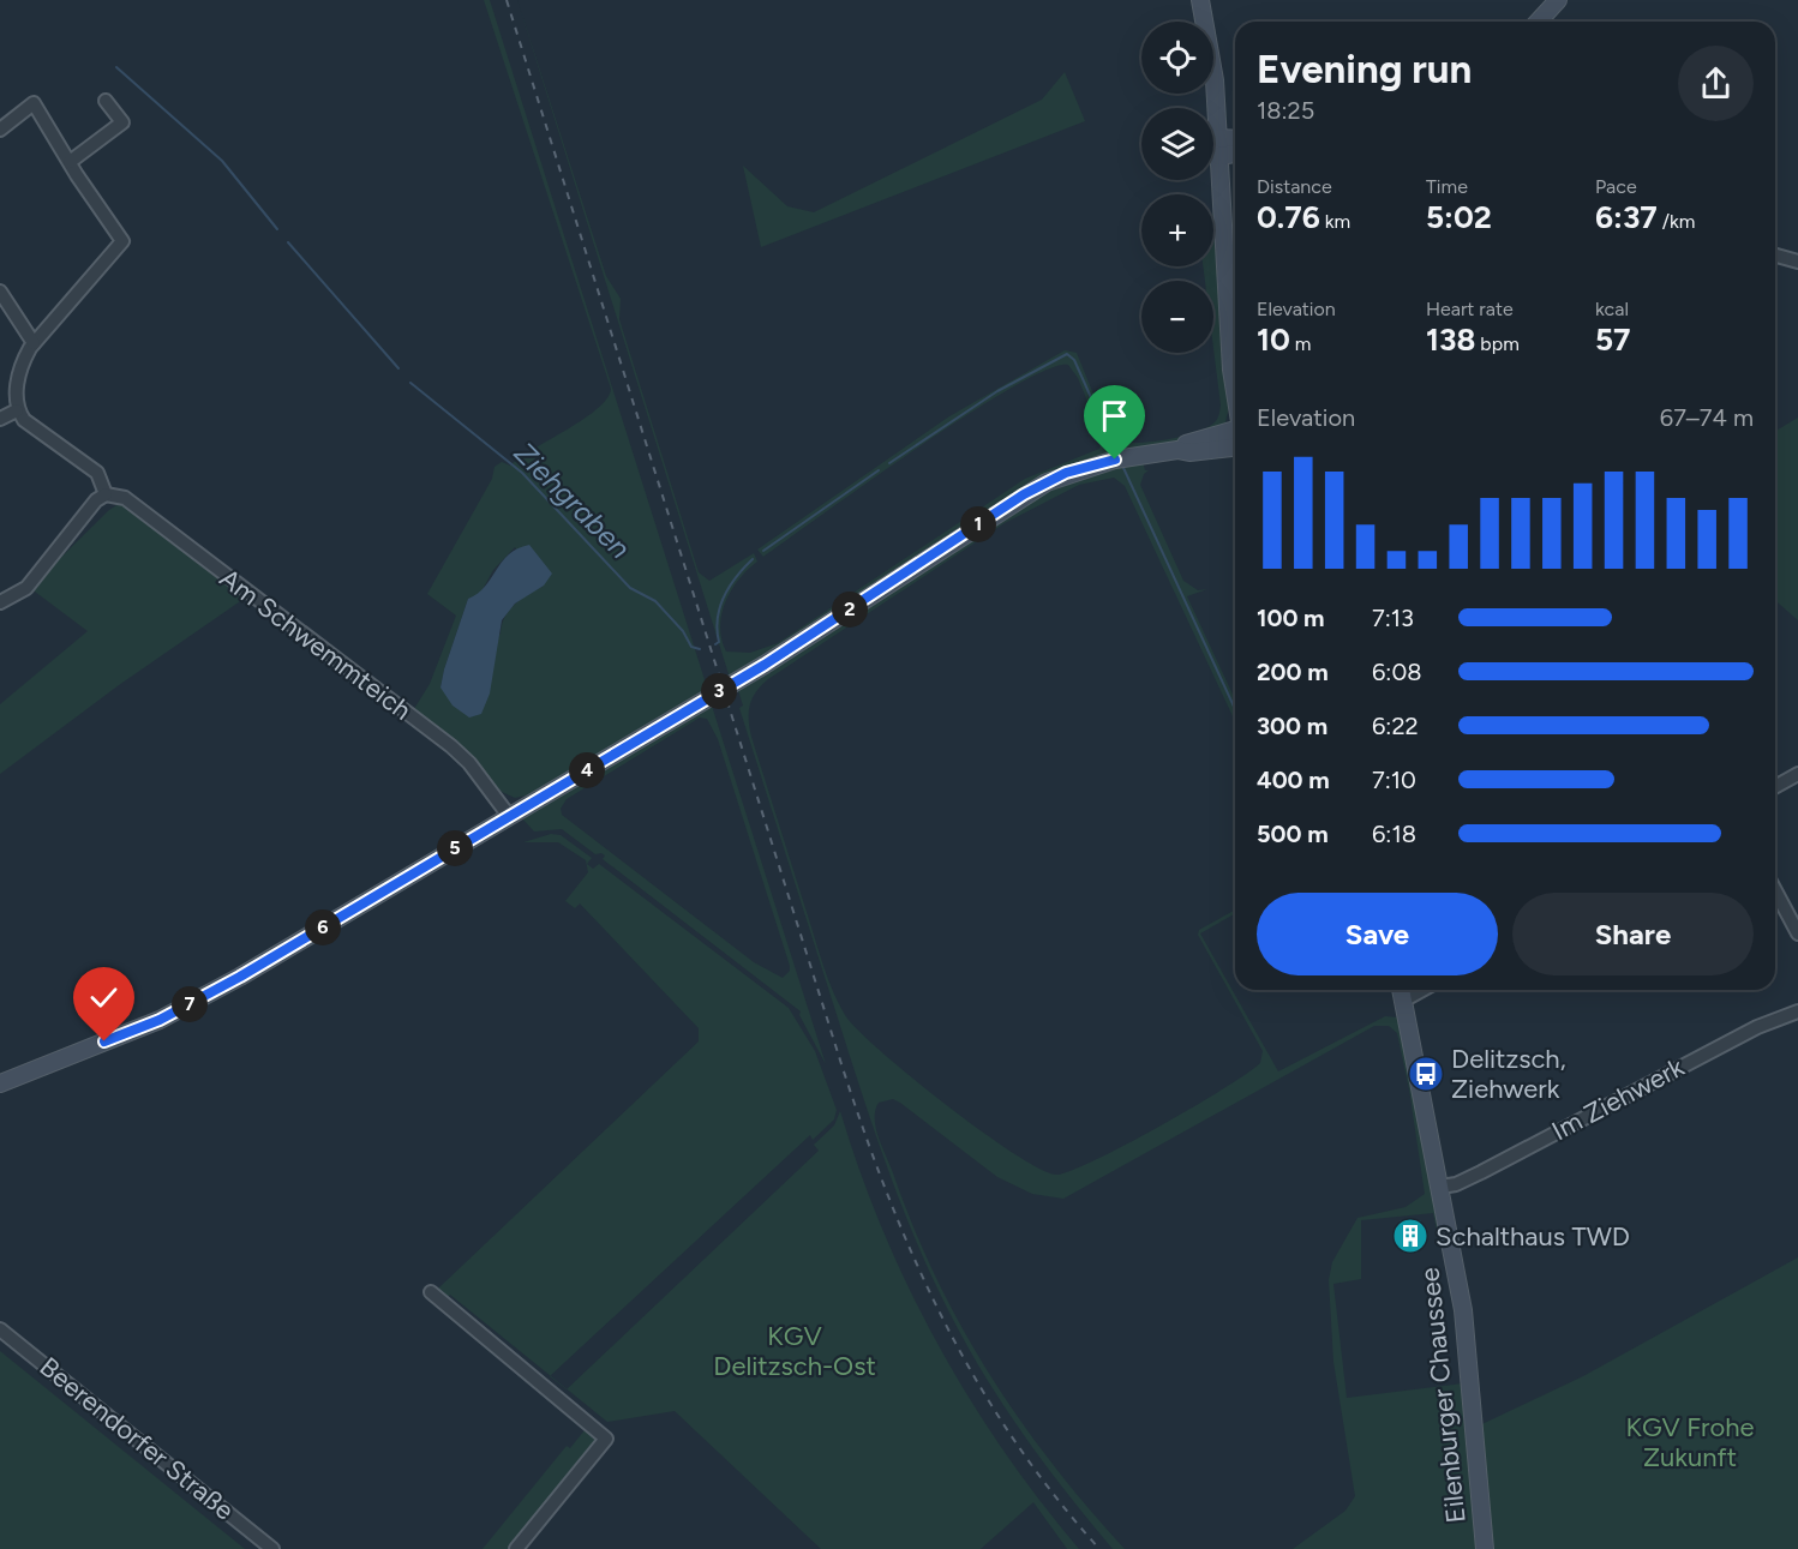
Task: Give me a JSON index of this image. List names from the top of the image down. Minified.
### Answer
{"streets":{"main road":["Eilenburger Chaussee"],"street":["Am Schwemmteich","Im Ziehwerk","Beerendorfer Straße"]},"crossings":[["Im Ziehwerk","Eilenburger Chaussee"]],"water":["Ziehgraben"],"parks":["KGV Delitzsch-Ost","KGV Frohe Zukunft"],"places":{"bus stop":["Delitzsch, Ziehwerk"],"building":["Schalthaus TWD"]},"page":{"map_buttons":["+","−"],"heading":["Evening run","18:25"],"stats":[["Distance","0.76 km"],["Time","5:02"],["Pace","6:37 /km"],["Elevation","10 m"],["Heart rate","138 bpm"],["kcal","57"]],"chart":["Elevation","67–74 m"],"pins":["1","2","3","4","5","6","7"],"list":[{"name":"100 m","note":"7:13"},{"name":"200 m","note":"6:08"},{"name":"300 m","note":"6:22"},{"name":"400 m","note":"7:10"},{"name":"500 m","note":"6:18"}],"buttons":["Save","Share"]}}
